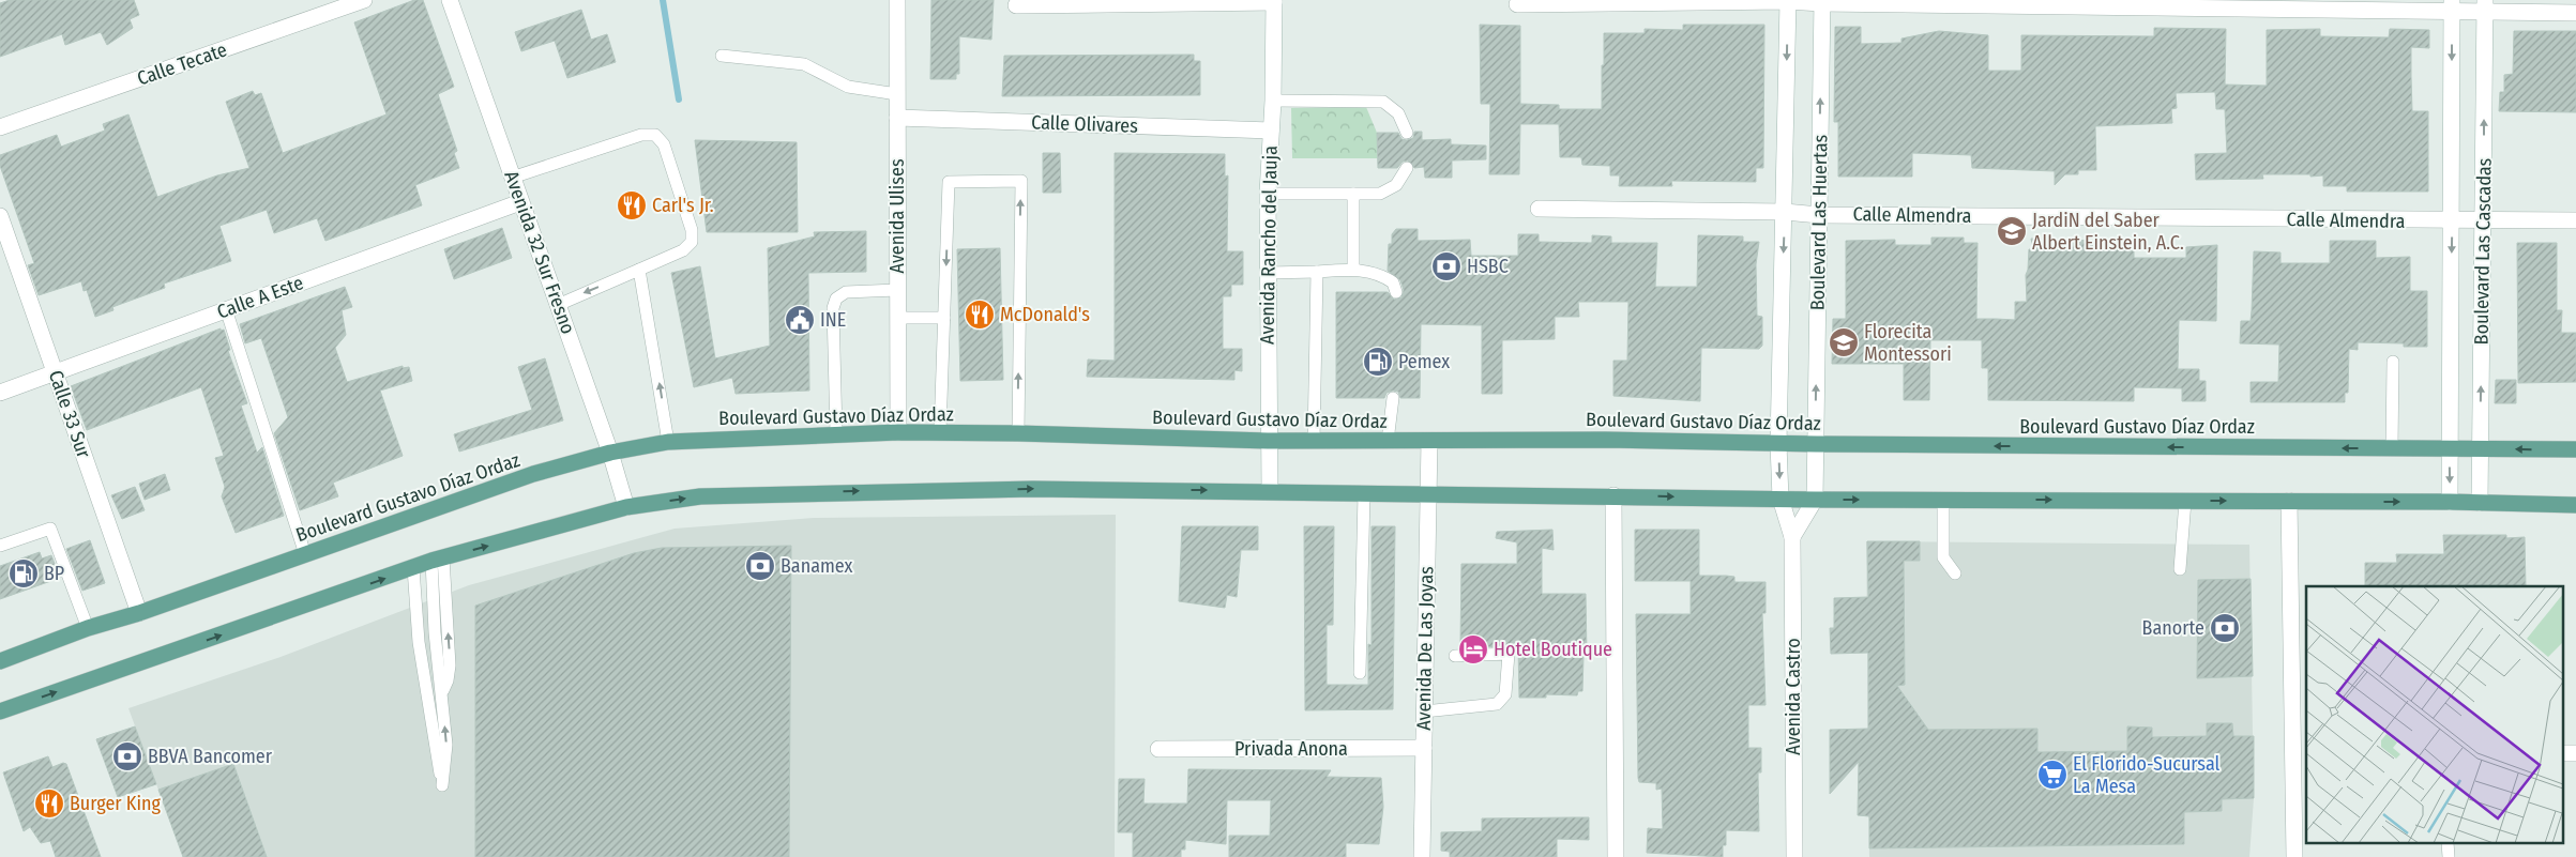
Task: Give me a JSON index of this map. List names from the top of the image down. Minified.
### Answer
{"streets":{"main road":["Boulevard Gustavo Díaz Ordaz"],"street":["Calle Tecate","Calle Olivares","Calle Almendra","Avenida Ulises","Boulevard Las Huertas","Avenida Rancho del Jauja","Boulevard Las Cascadas","Avenida 32 Sur Fresno","Calle A Este","Calle 33 Sur","Avenida De Las Joyas","Avenida Castro","Privada Anona"]},"crossings":[["Calle Olivares","Avenida Ulises"],["Calle Olivares","Avenida Rancho del Jauja"],["Calle Almendra","Boulevard Las Huertas"],["Calle Almendra","Boulevard Las Cascadas"],["Avenida Ulises","Boulevard Gustavo Díaz Ordaz"],["Boulevard Las Huertas","Boulevard Gustavo Díaz Ordaz"],["Boulevard Las Huertas","Avenida Castro"],["Avenida Rancho del Jauja","Boulevard Gustavo Díaz Ordaz"],["Boulevard Las Cascadas","Boulevard Gustavo Díaz Ordaz"],["Avenida 32 Sur Fresno","Calle A Este"],["Avenida 32 Sur Fresno","Boulevard Gustavo Díaz Ordaz"],["Calle A Este","Calle 33 Sur"],["Calle 33 Sur","Boulevard Gustavo Díaz Ordaz"],["Boulevard Gustavo Díaz Ordaz","Avenida De Las Joyas"],["Avenida De Las Joyas","Privada Anona"]],"places":{"restaurant":["Carl's Jr.","McDonald's","Burger King"],"school or university":["JardiN del Saber Albert Einstein, A.C.","Florecita Montessori"],"bank":["HSBC","Banamex","Banorte","BBVA Bancomer"],"public building":["INE"],"fuel station":["Pemex","BP"],"hotel":["Hotel Boutique"],"supermarket":["El Florido-Sucursal La Mesa"]}}
